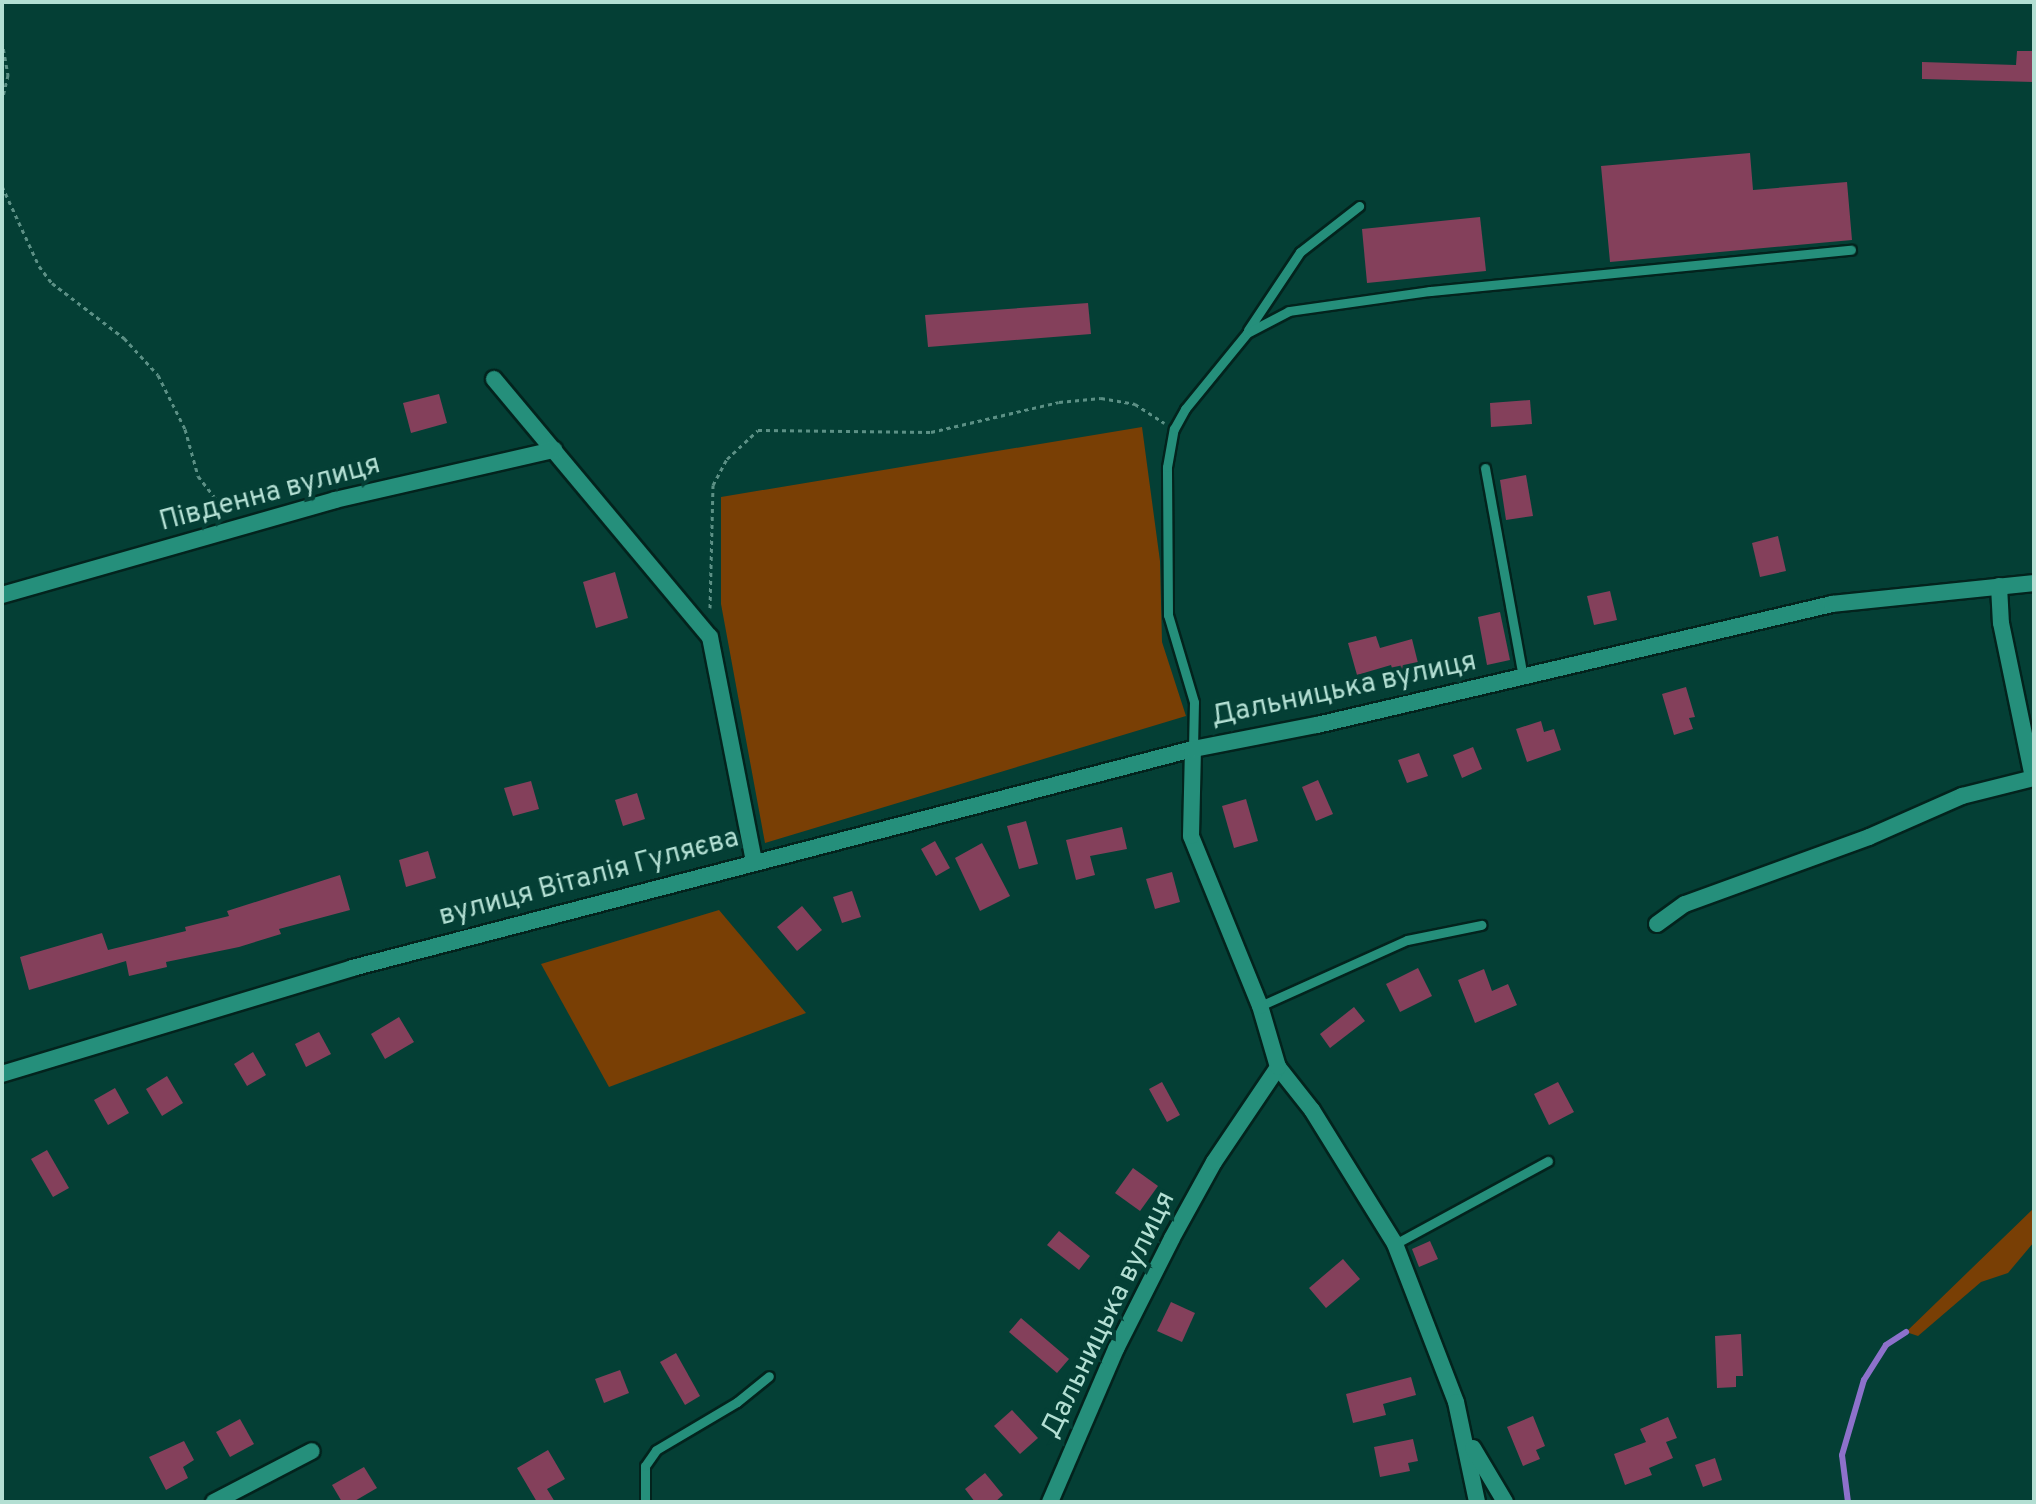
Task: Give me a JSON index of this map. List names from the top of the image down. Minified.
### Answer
{"streets":{"street":["Південна вулиця","Дальницька вулиця","вулиця Віталія Гуляєва"]},"crossings":[["Дальницька вулиця","вулиця Віталія Гуляєва"]]}
